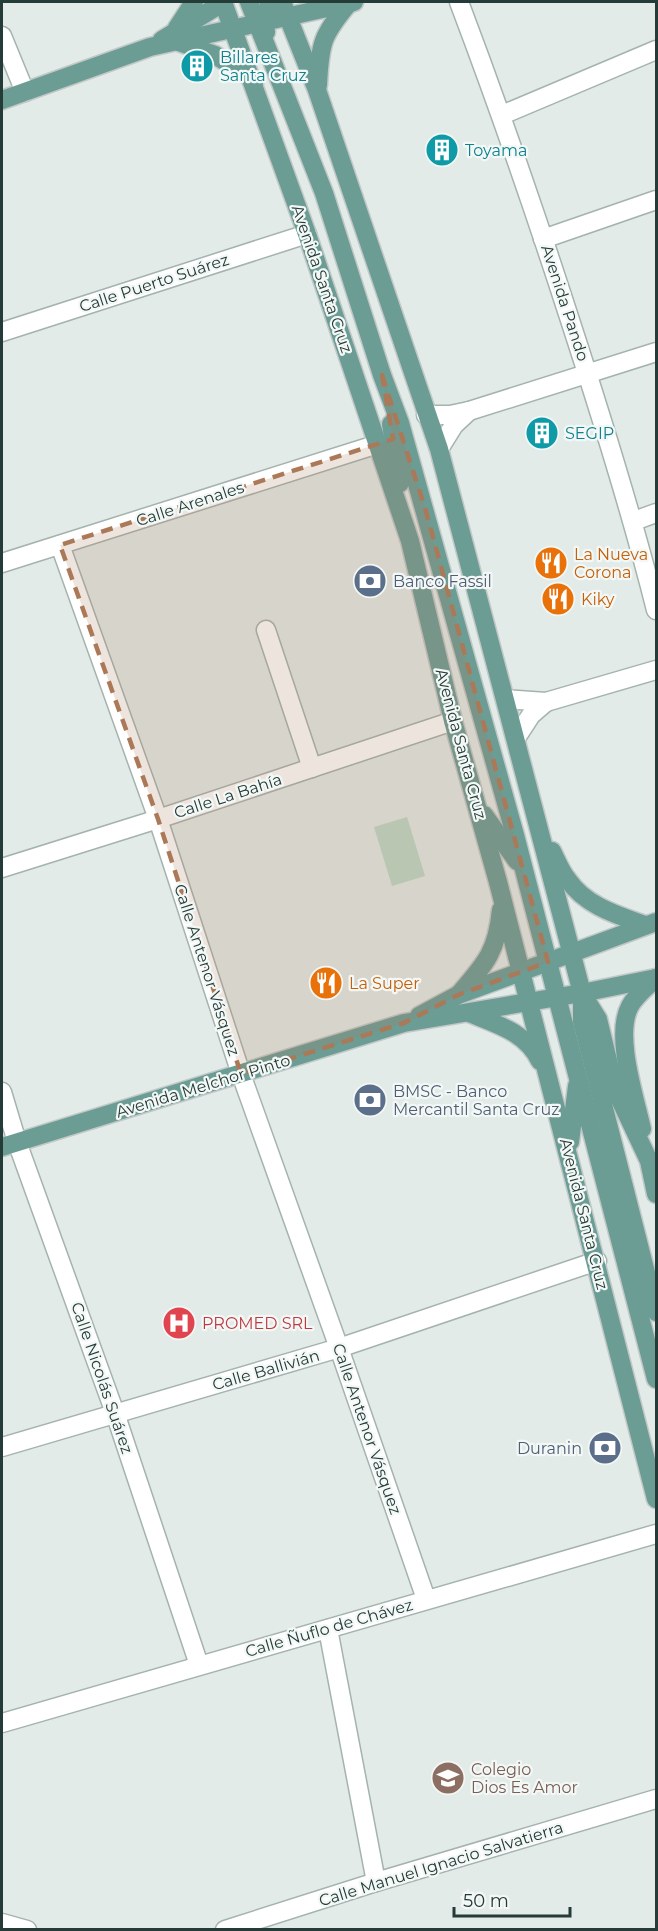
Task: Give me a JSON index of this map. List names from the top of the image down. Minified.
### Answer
{"streets":{"main road":["Avenida Santa Cruz","Avenida Melchor Pinto"],"street":["Calle Puerto Suárez","Avenida Pando","Calle Arenales","Calle La Bahía","Calle Antenor Vásquez","Calle Ballivián","Calle Nicolás Suárez","Calle Ñuflo de Chávez","Calle Manuel Ignacio Salvatierra"]},"crossings":[["Avenida Santa Cruz","Calle Puerto Suárez"],["Avenida Santa Cruz","Calle Arenales"],["Avenida Santa Cruz","Calle La Bahía"],["Avenida Santa Cruz","Avenida Melchor Pinto"],["Avenida Santa Cruz","Calle Ballivián"],["Calle Arenales","Calle Antenor Vásquez"],["Calle La Bahía","Calle Antenor Vásquez"],["Calle Antenor Vásquez","Avenida Melchor Pinto"],["Calle Antenor Vásquez","Calle Ballivián"],["Calle Antenor Vásquez","Calle Ñuflo de Chávez"],["Avenida Melchor Pinto","Calle Nicolás Suárez"],["Calle Ballivián","Calle Nicolás Suárez"],["Calle Nicolás Suárez","Calle Ñuflo de Chávez"]],"places":{"building":["Billares Santa Cruz","Toyama","SEGIP"],"restaurant":["La Nueva Corona","Kiky","La Super"],"bank":["Banco Fassil","BMSC - Banco Mercantil Santa Cruz","Duranin"],"hospital":["PROMED SRL"],"school or university":["Colegio Dios Es Amor"]},"scale_bar":"50 m"}
